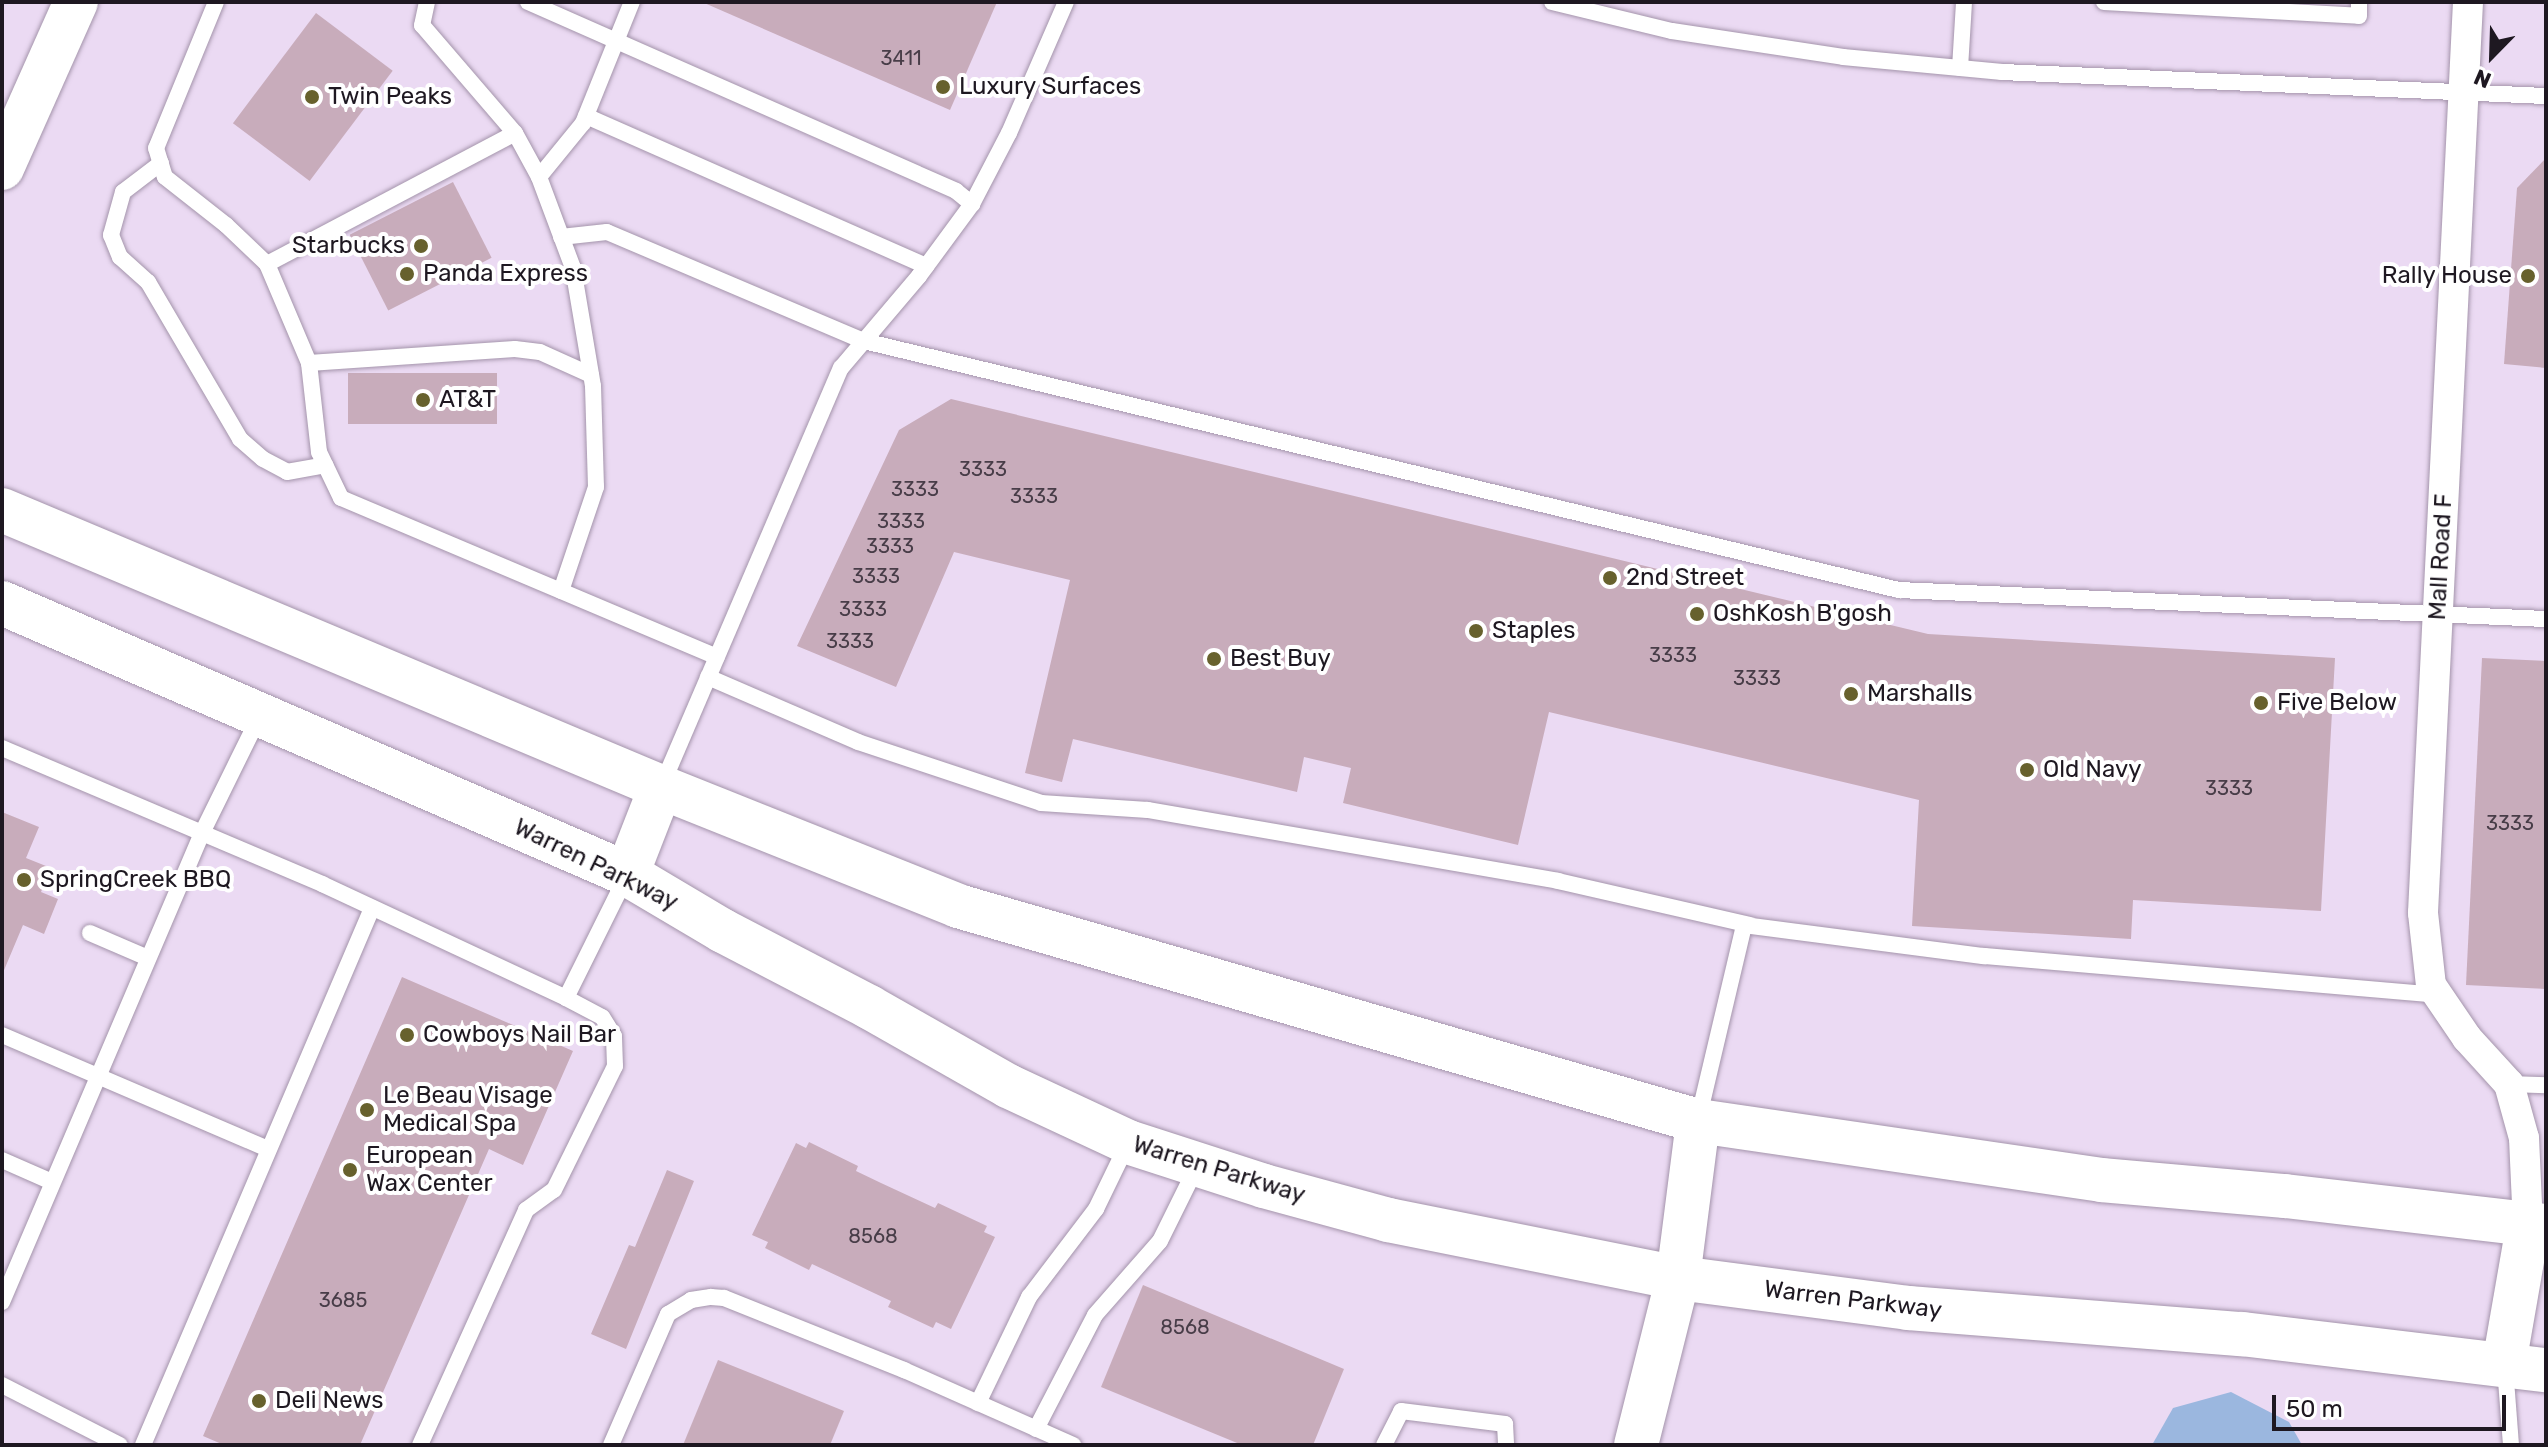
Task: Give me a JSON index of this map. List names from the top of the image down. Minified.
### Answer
{"streets":{"main road":["Warren Parkway"],"street":["Mall Road F"]},"places":["Luxury Surfaces","Twin Peaks","Starbucks","Panda Express","Rally House","AT&T","2nd Street","OshKosh B'gosh","Staples","Best Buy","Marshalls","Five Below","Old Navy","SpringCreek BBQ","Cowboys Nail Bar","Le Beau Visage Medical Spa","European Wax Center","Deli News"],"house_numbers":["3411","3333","3333","3333","3333","3333","3333","3333","3333","3333","3333","3333","3333","8568","3685","8568"],"scale_bar":"50 m","north":"bottom left"}
